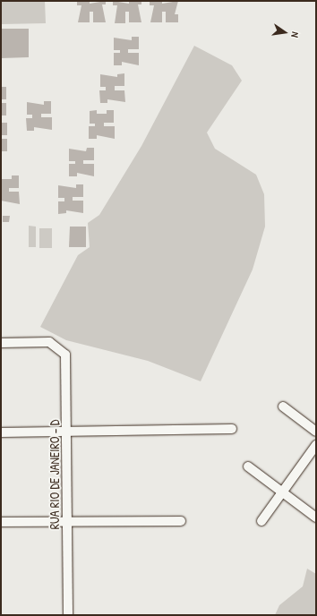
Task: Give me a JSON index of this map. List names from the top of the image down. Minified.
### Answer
{"streets":{"street":["RUA RIO DE JANEIRO - D"]},"north":"right"}
